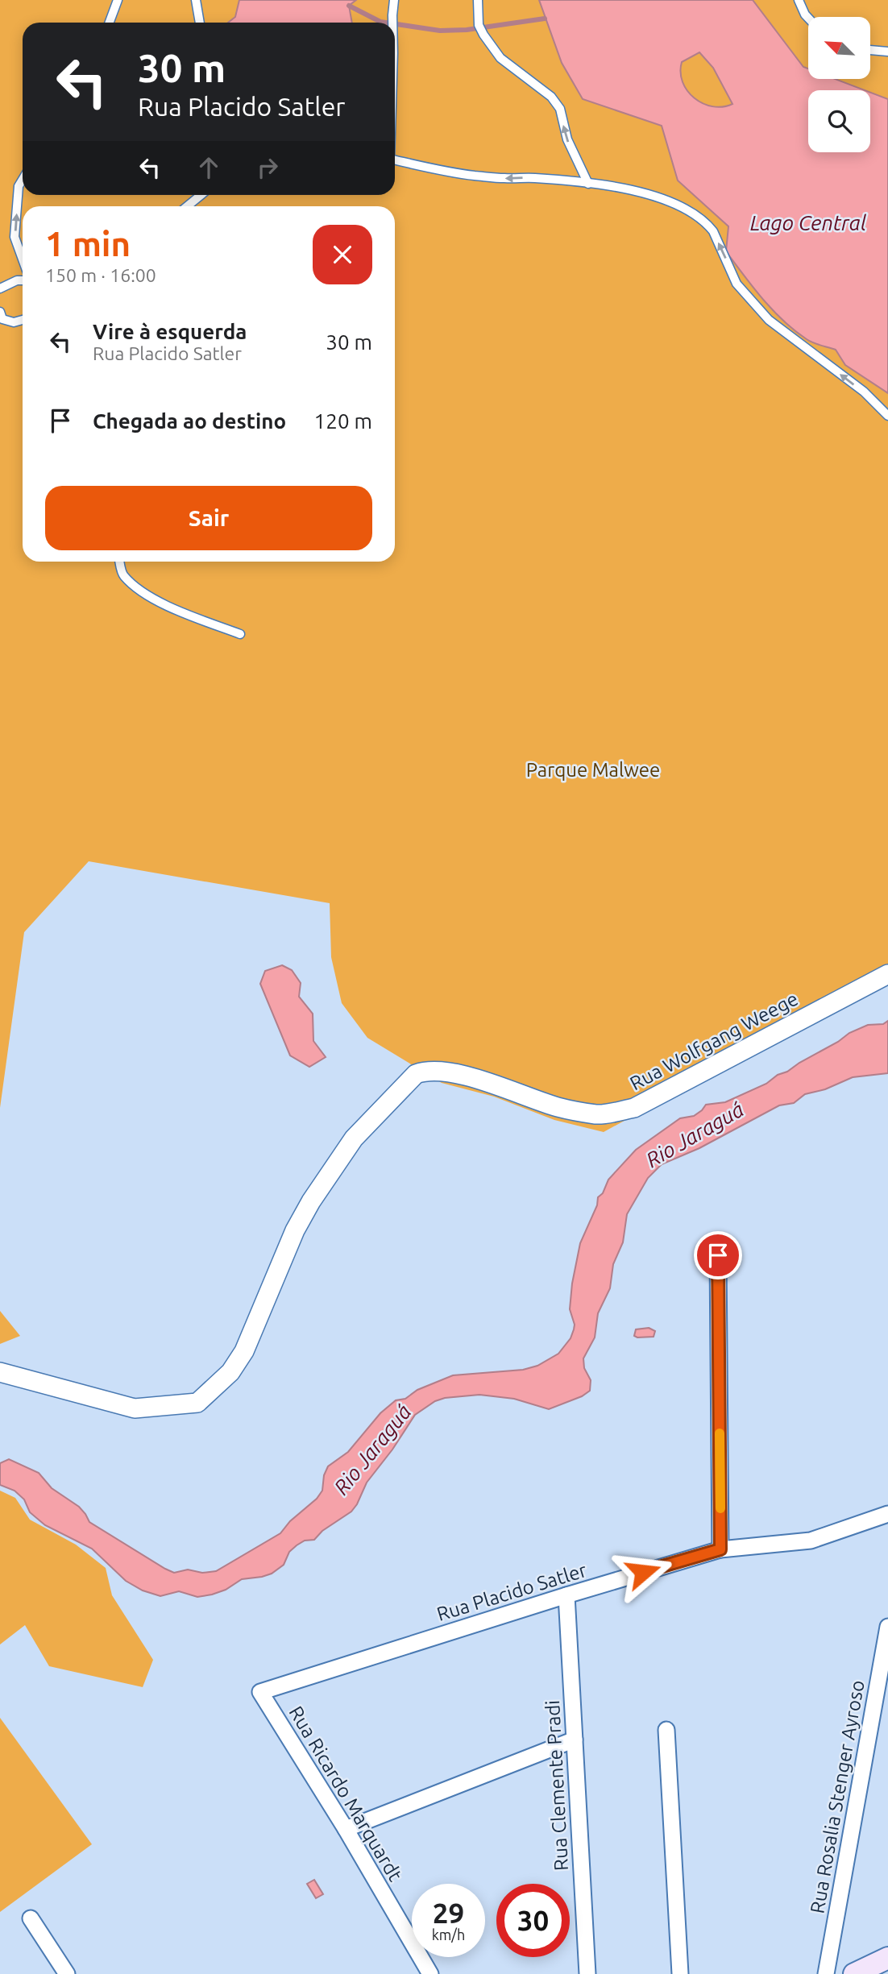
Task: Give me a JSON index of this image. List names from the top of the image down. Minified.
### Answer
{"streets":{"street":["Rua Wolfgang Weege","Rua Placido Satler","Rua Clemente Pradi","Rua Ricardo Marquardt","Rua Rosalia Stenger Ayroso"]},"crossings":[["Rua Placido Satler","Rua Clemente Pradi"],["Rua Placido Satler","Rua Ricardo Marquardt"]],"water":["Lago Central","Rio Jaraguá"],"parks":["Parque Malwee"],"north":"top left","page":{"turn":["30 m","Rua Placido Satler"],"heading":["1 min","150 m · 16:00"],"list":[{"name":"Vire à esquerda","note":"Rua Placido Satler","value":"30 m"},{"name":"Chegada ao destino","value":"120 m"}],"buttons":"Sair","speed":"29 km/h","limit":"30"}}
